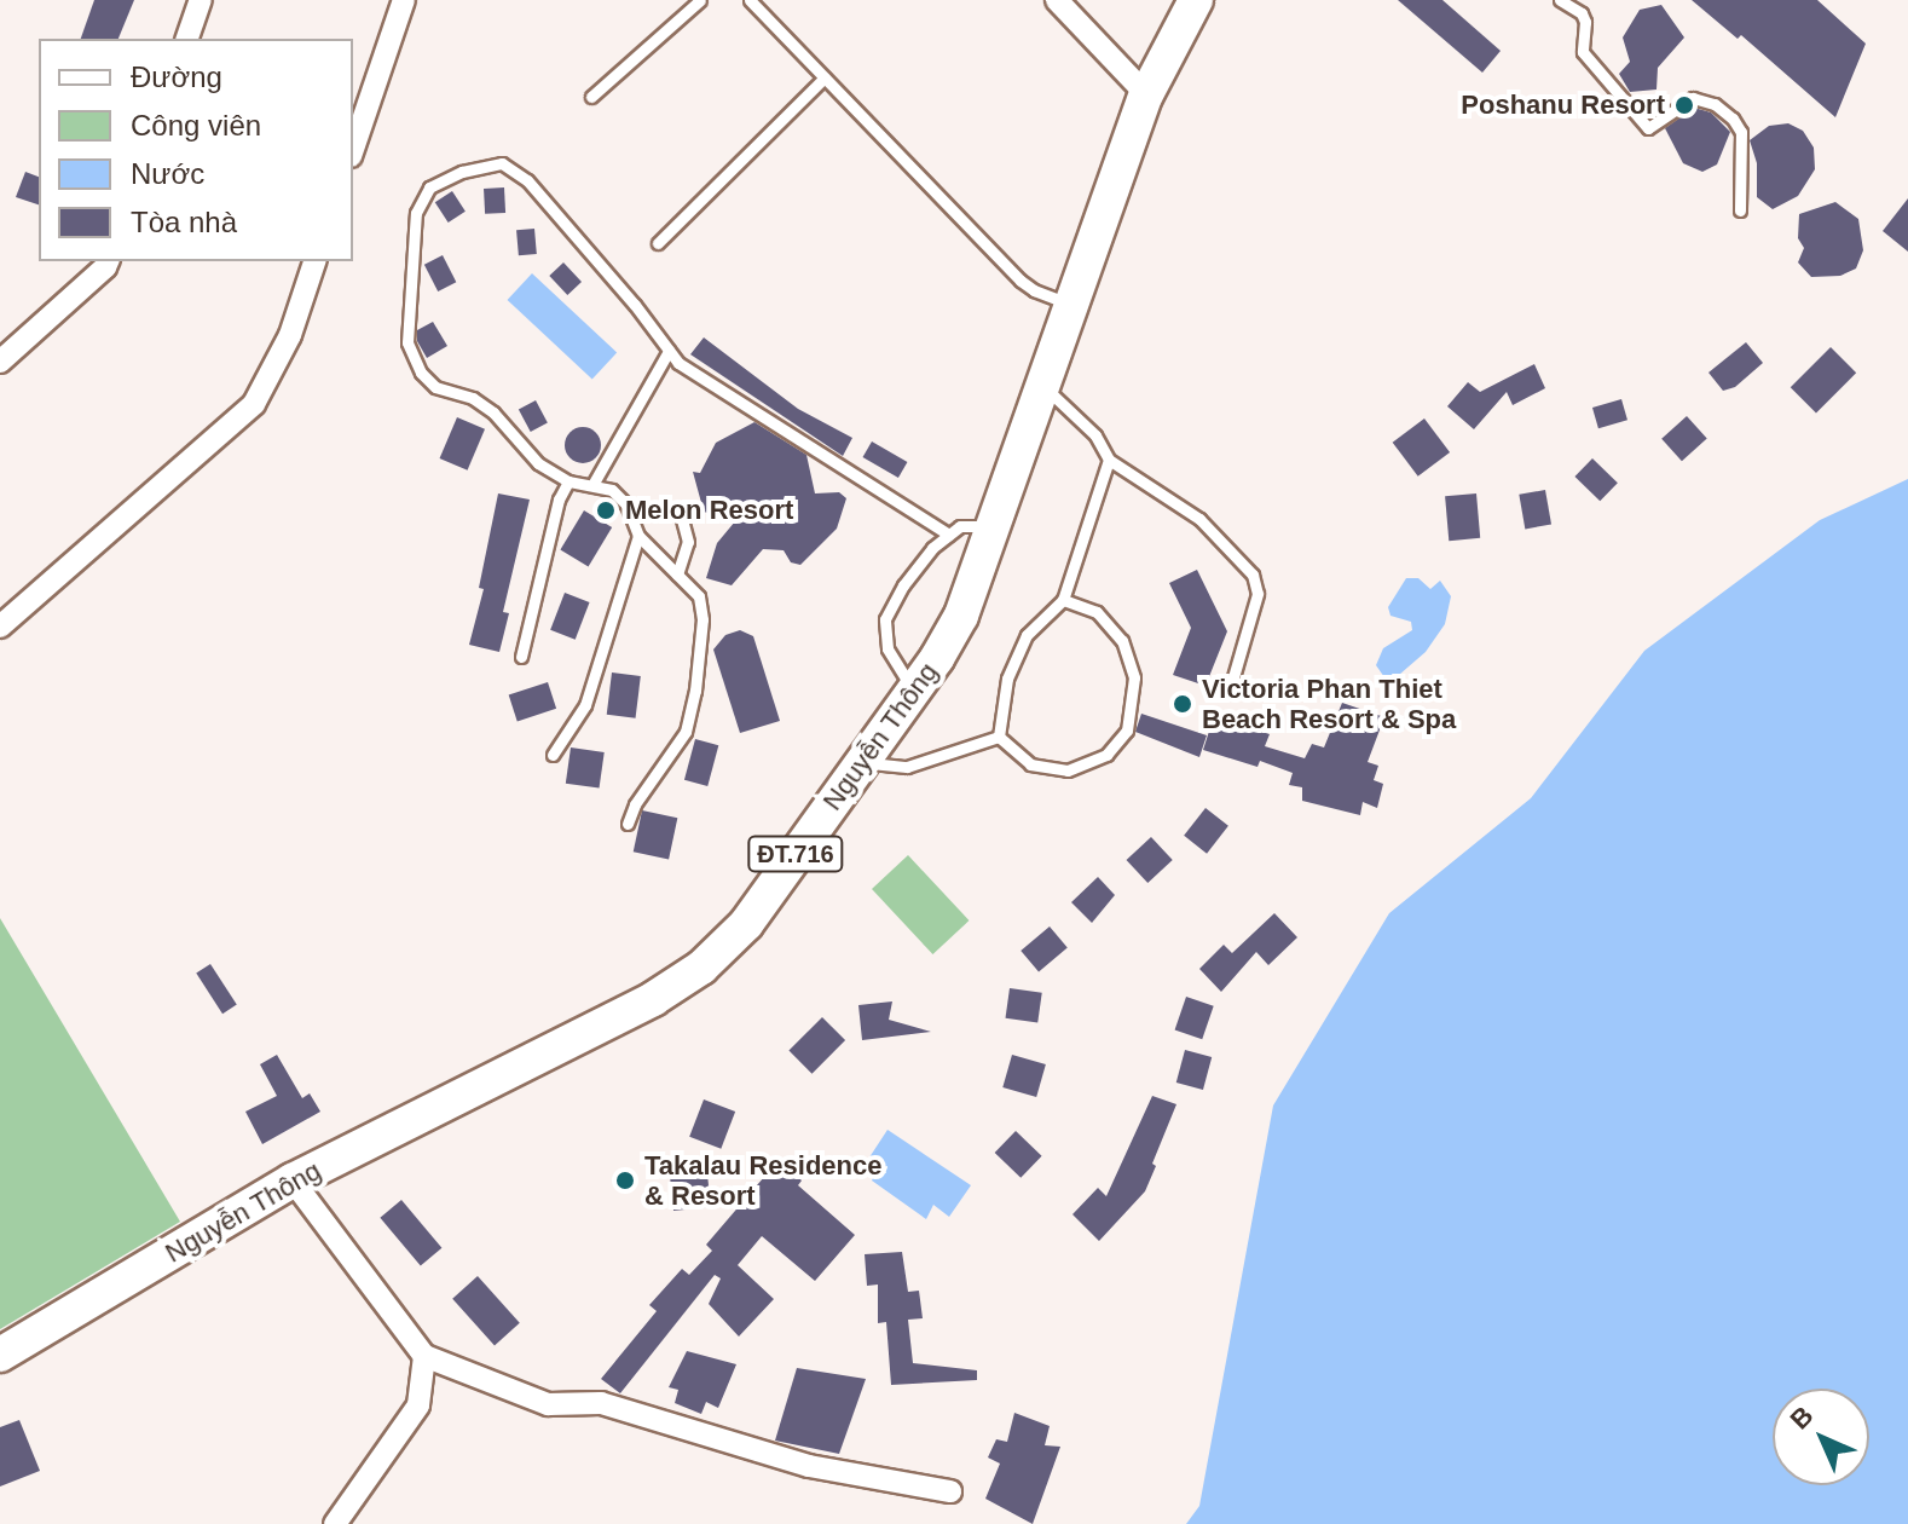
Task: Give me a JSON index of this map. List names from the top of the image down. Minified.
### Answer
{"streets":{"main road":["Nguyễn Thông","ĐT.716"]},"places":["Poshanu Resort","Melon Resort","Victoria Phan Thiet Beach Resort & Spa","Takalau Residence & Resort"],"legend":["Đường","Công viên","Nước","Tòa nhà"],"north":"top left"}
